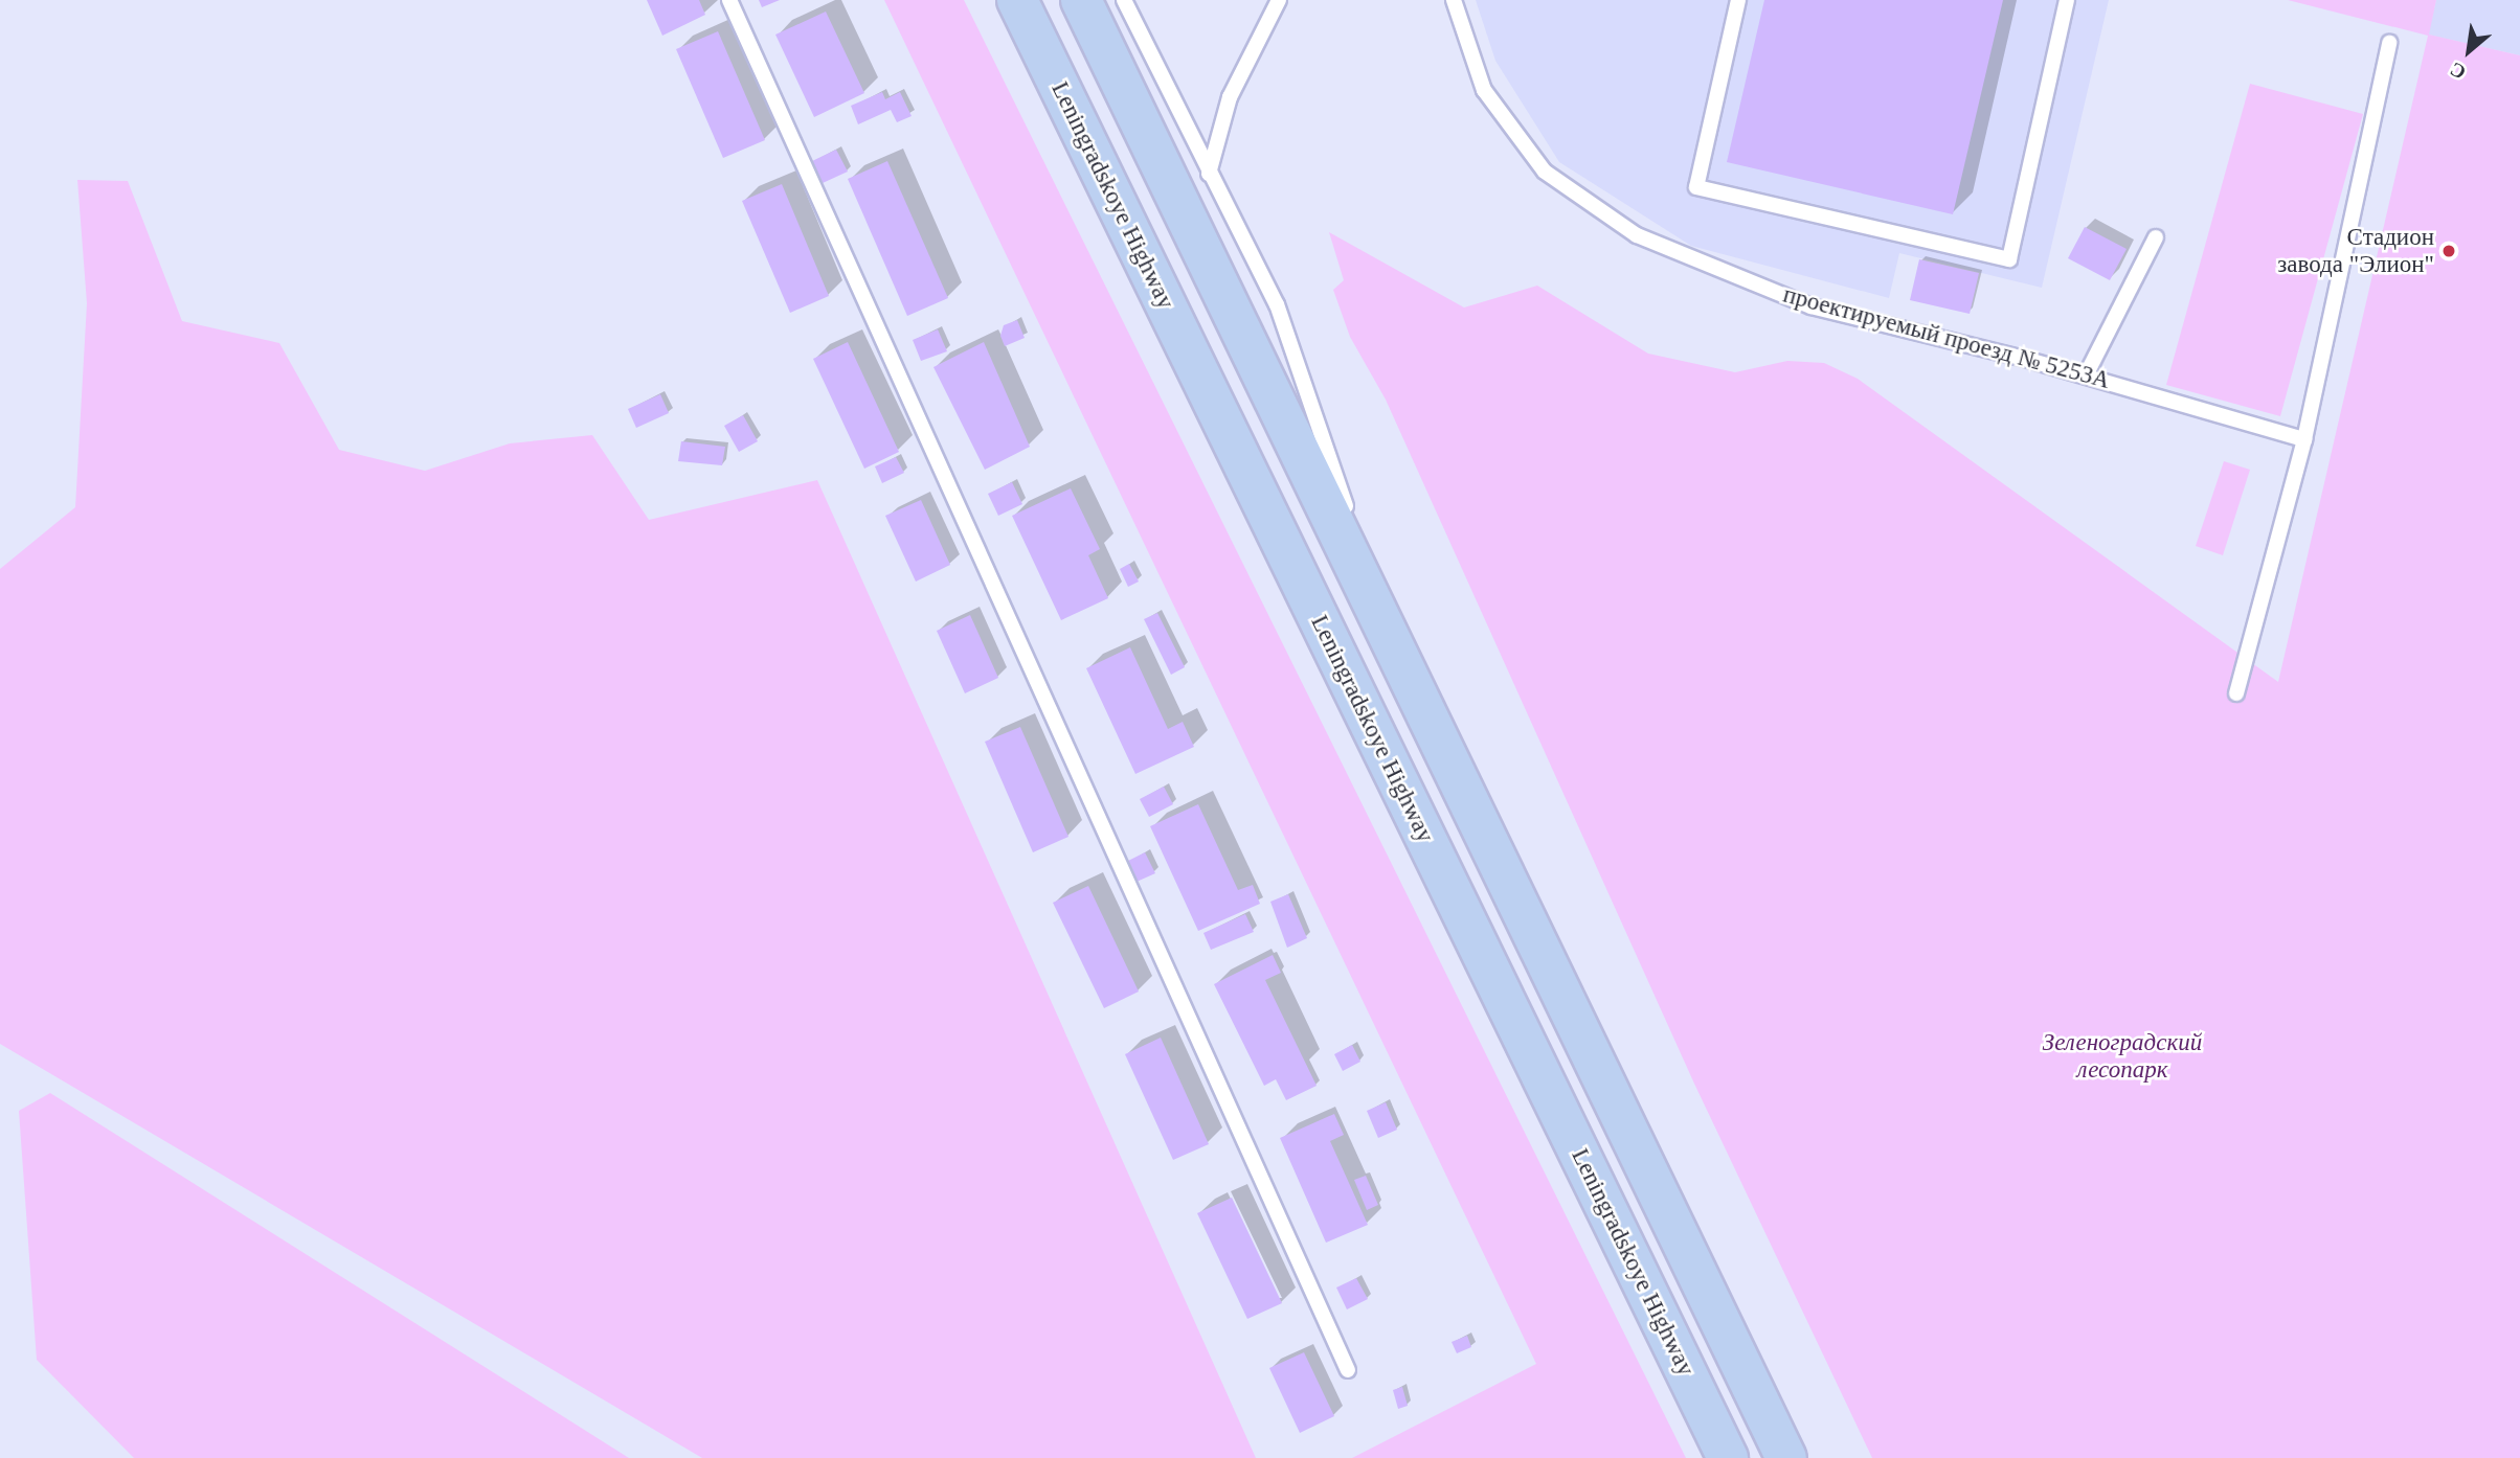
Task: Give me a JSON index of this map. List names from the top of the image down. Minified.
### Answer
{"streets":{"highway":["Leningradskoye Highway"],"lane":["проектируемый проезд № 5253А"]},"parks":["Зеленоградский лесопарк"],"places":["Стадион завода \"Элион\""],"north":"bottom left"}
